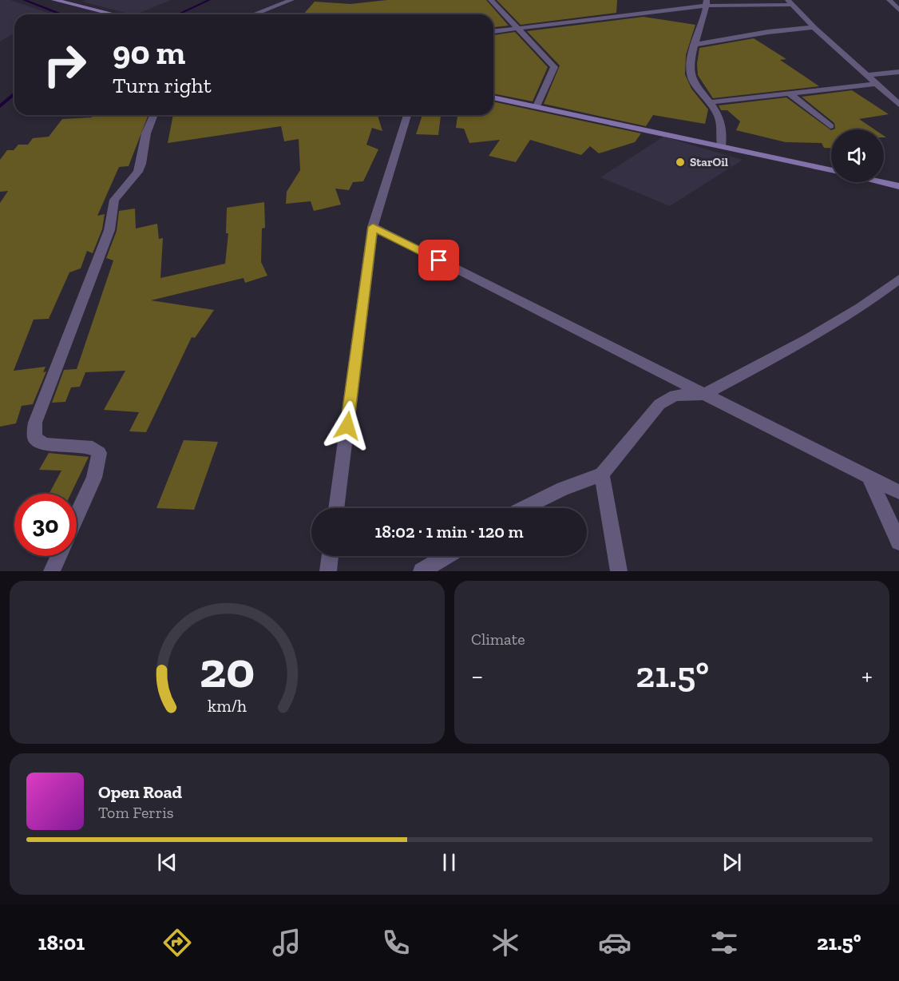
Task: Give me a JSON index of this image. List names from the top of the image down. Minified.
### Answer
{"places":["StarOil"],"page":{"turn":["90 m","Turn right"],"limit":"30","trip":"18:02 · 1 min · 120 m","tile":"Climate","heat":["−","21.5°","+"],"song":["Open Road","Tom Ferris"],"tabs":["18:01","21.5°"],"gauge":["20","km/h"]}}
